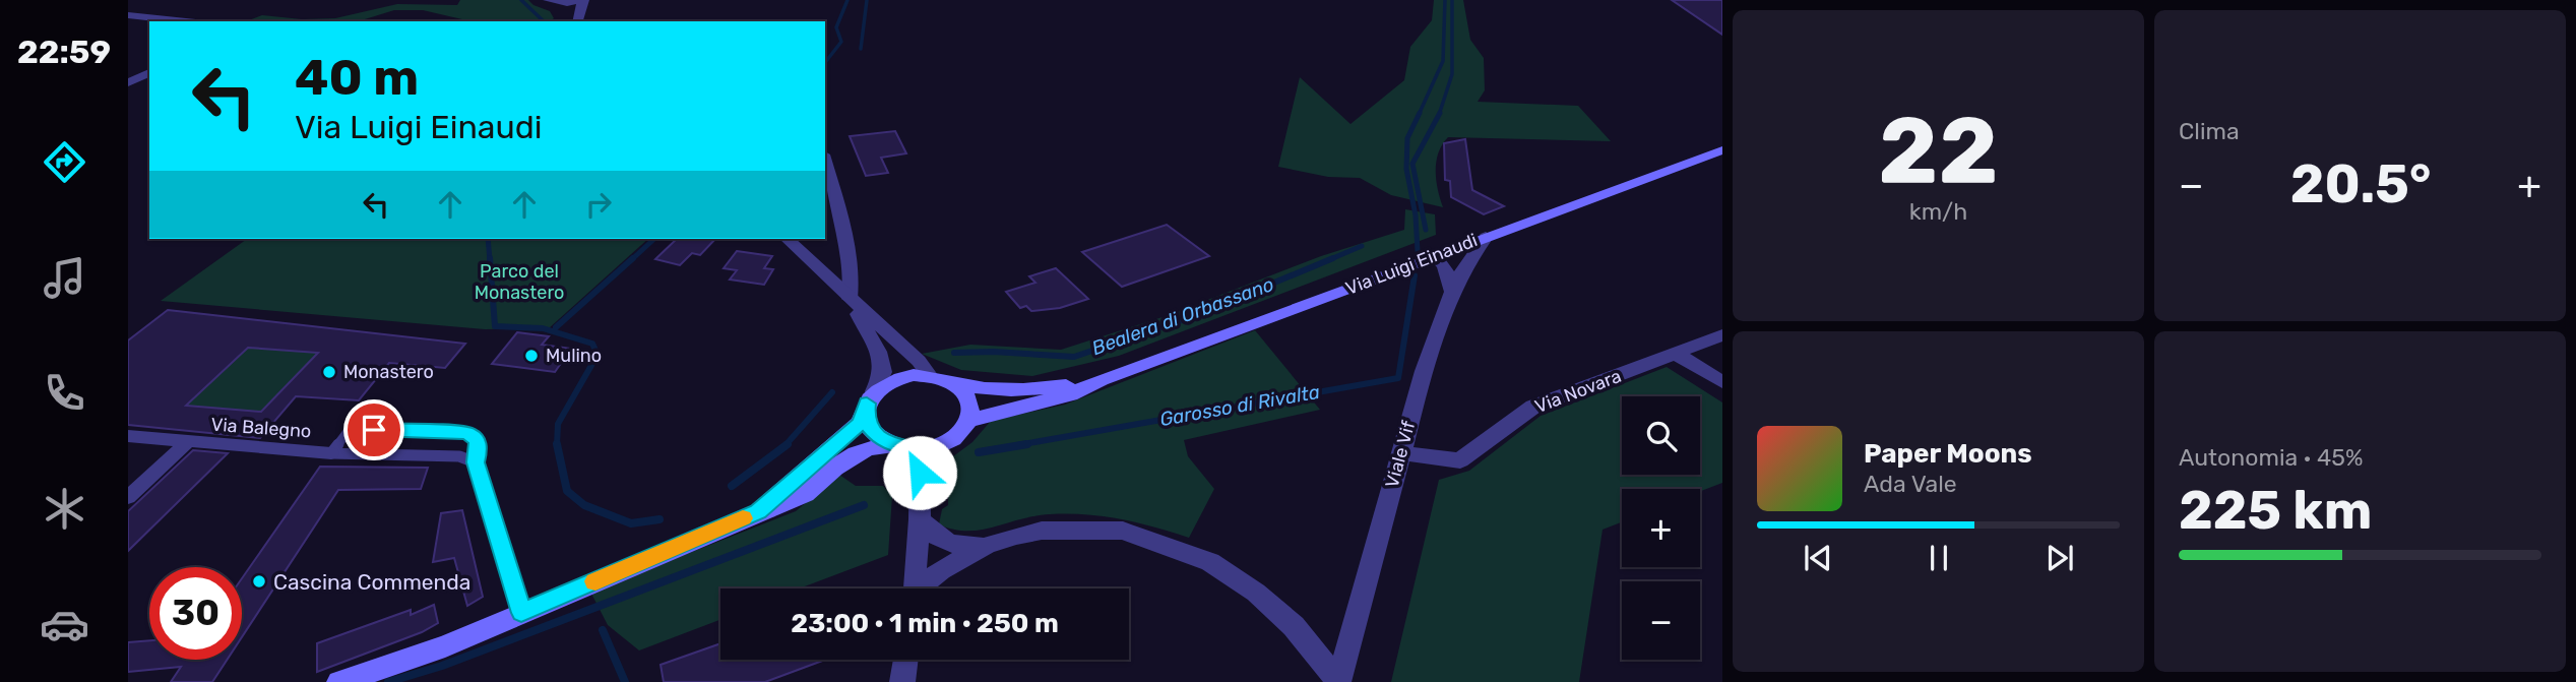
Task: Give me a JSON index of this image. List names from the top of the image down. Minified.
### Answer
{"streets":{"main road":["Via Luigi Einaudi"],"street":["Via Novara","Via Balegno","Viale Vif"]},"crossings":[["Via Luigi Einaudi","Viale Vif"],["Via Novara","Viale Vif"]],"water":["Bealera di Orbassano","Garosso di Rivalta"],"parks":["Parco del Monastero"],"places":["Mulino","Monastero","Cascina Commenda"],"page":{"tabs":"22:59","tile":[["22","km/h"],"Clima",["Autonomia · 45%","225 km"]],"turn":["40 m","Via Luigi Einaudi"],"heat":["−","20.5°","+"],"map_buttons":["+","−"],"song":["Paper Moons","Ada Vale"],"limit":"30","trip":"23:00 · 1 min · 250 m"}}
